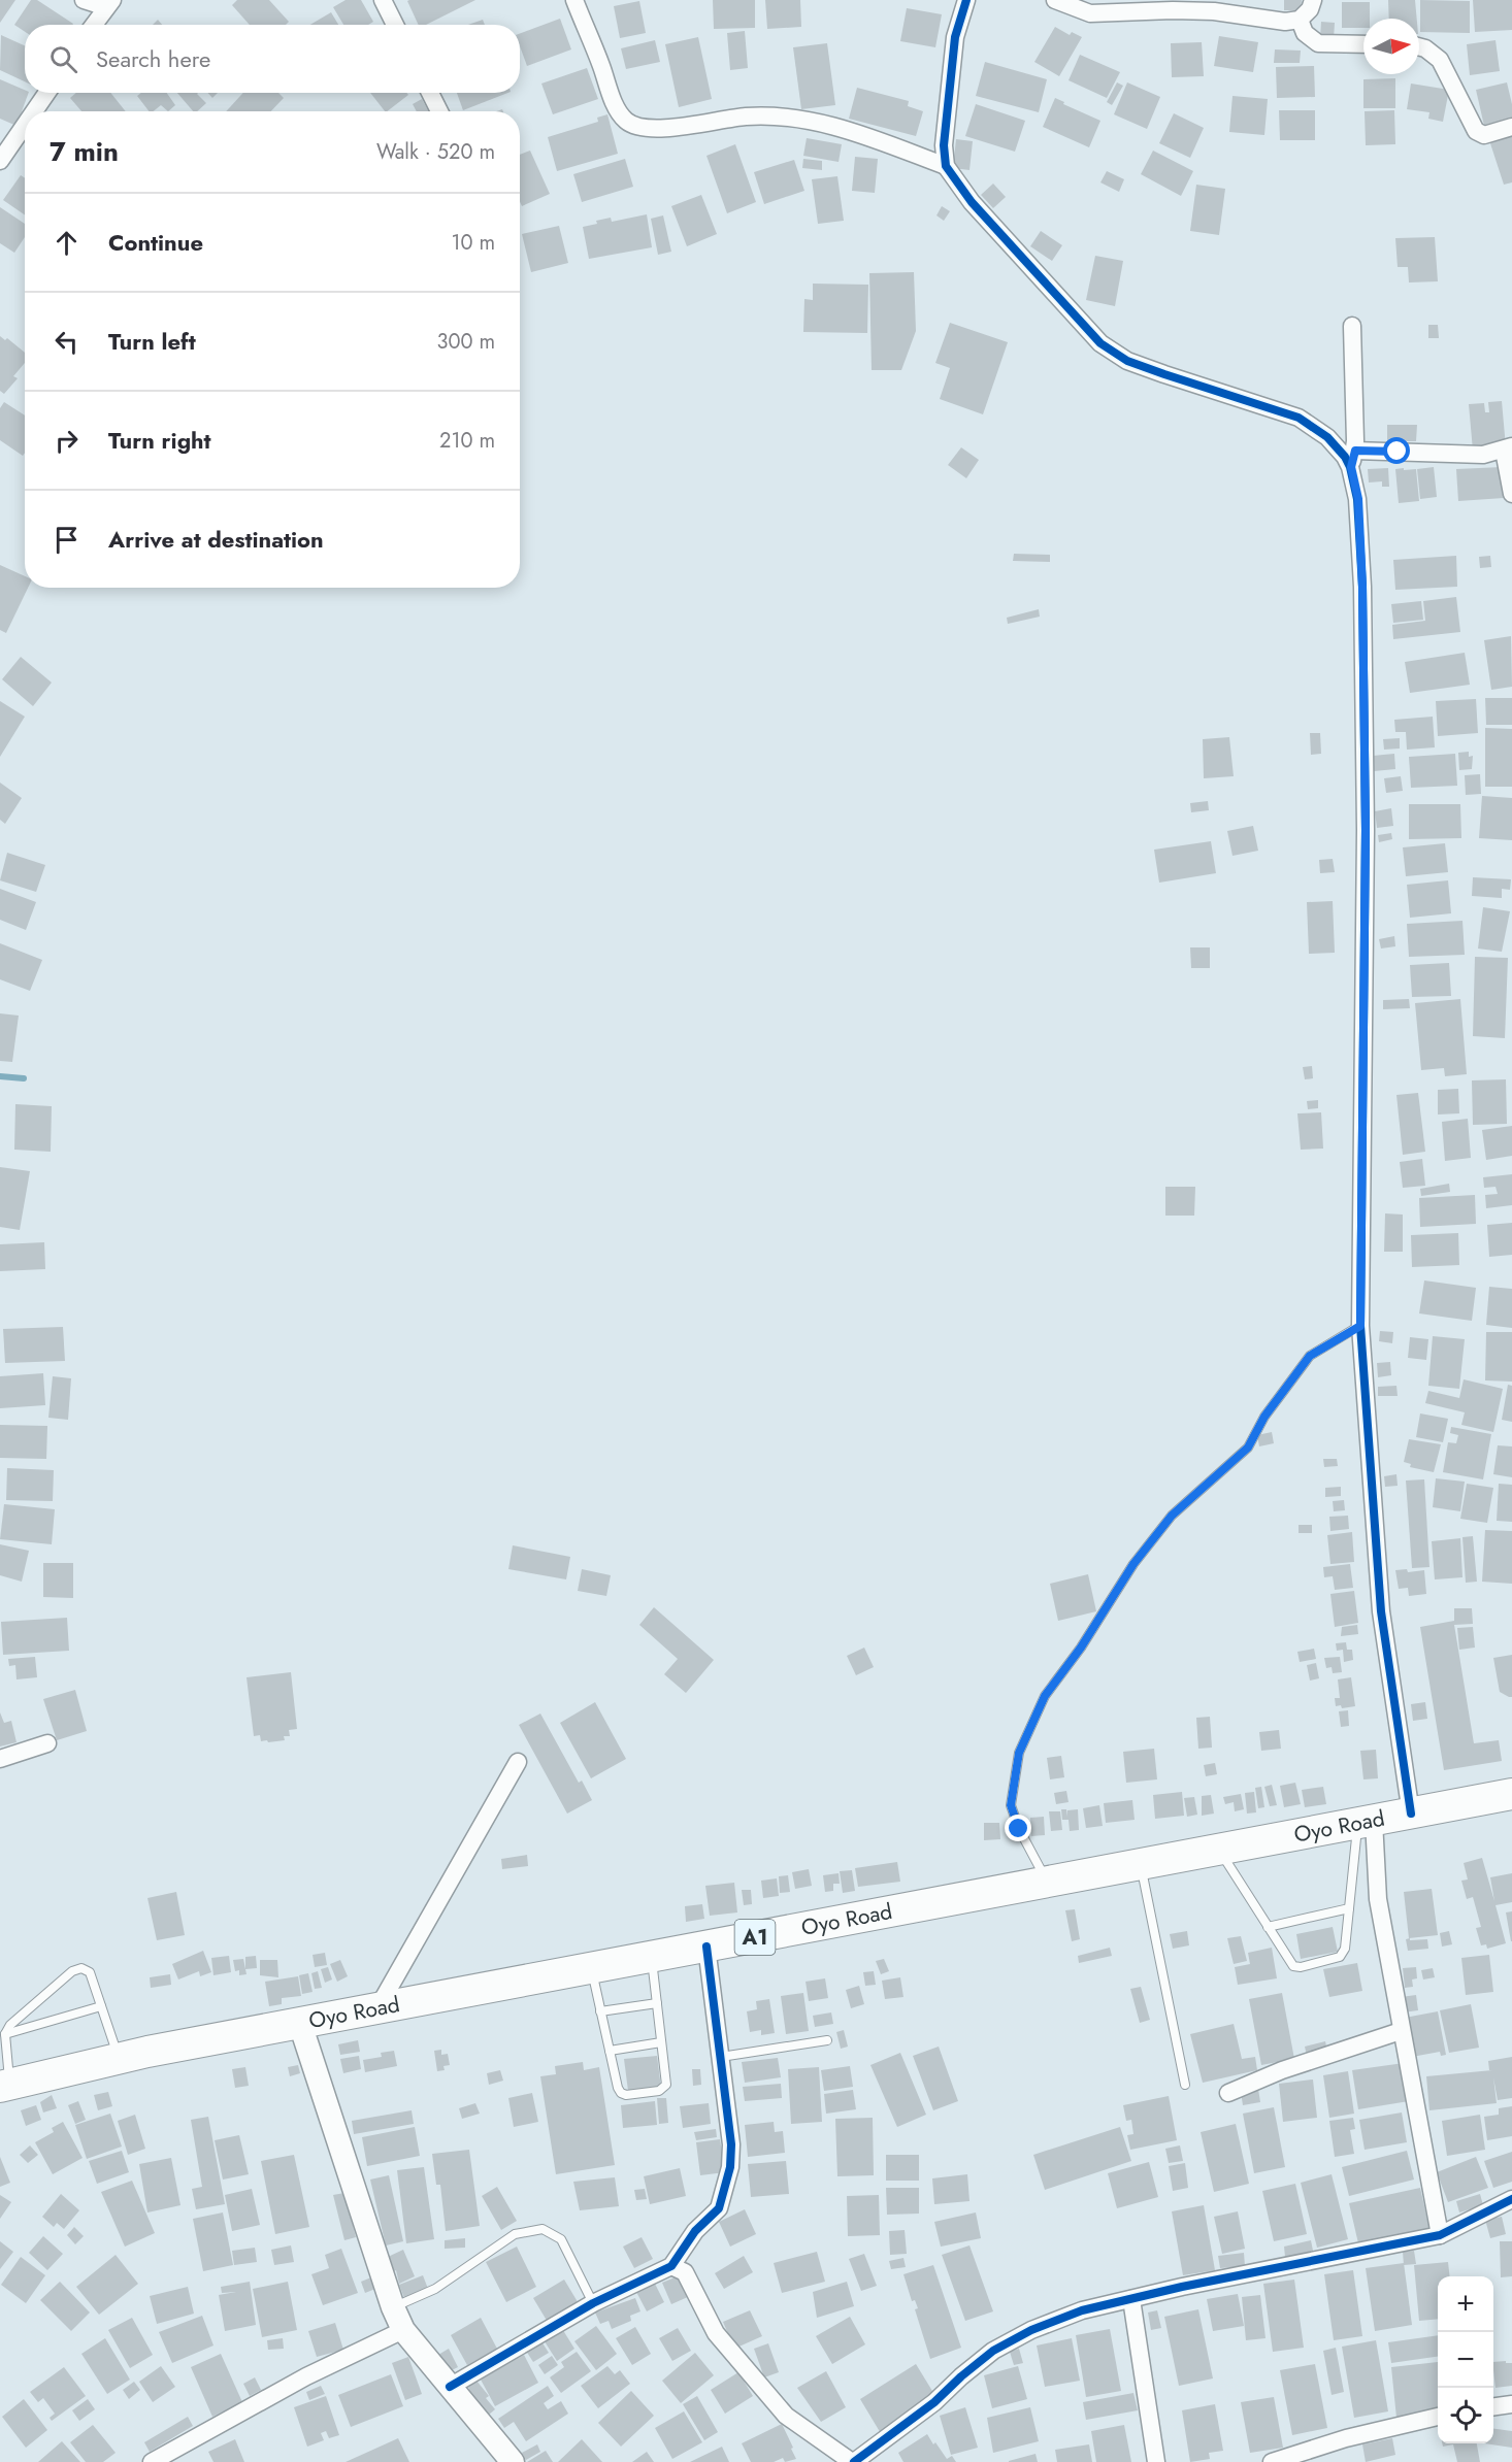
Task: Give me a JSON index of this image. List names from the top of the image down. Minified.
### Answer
{"streets":{"highway":["Oyo Road","A1"]},"north":"right","page":{"search":"Search here","heading":["7 min","Walk · 520 m"],"list":[["Continue","10 m"],["Turn left","300 m"],["Turn right","210 m"],"Arrive at destination"],"map_buttons":["+","−"]}}
